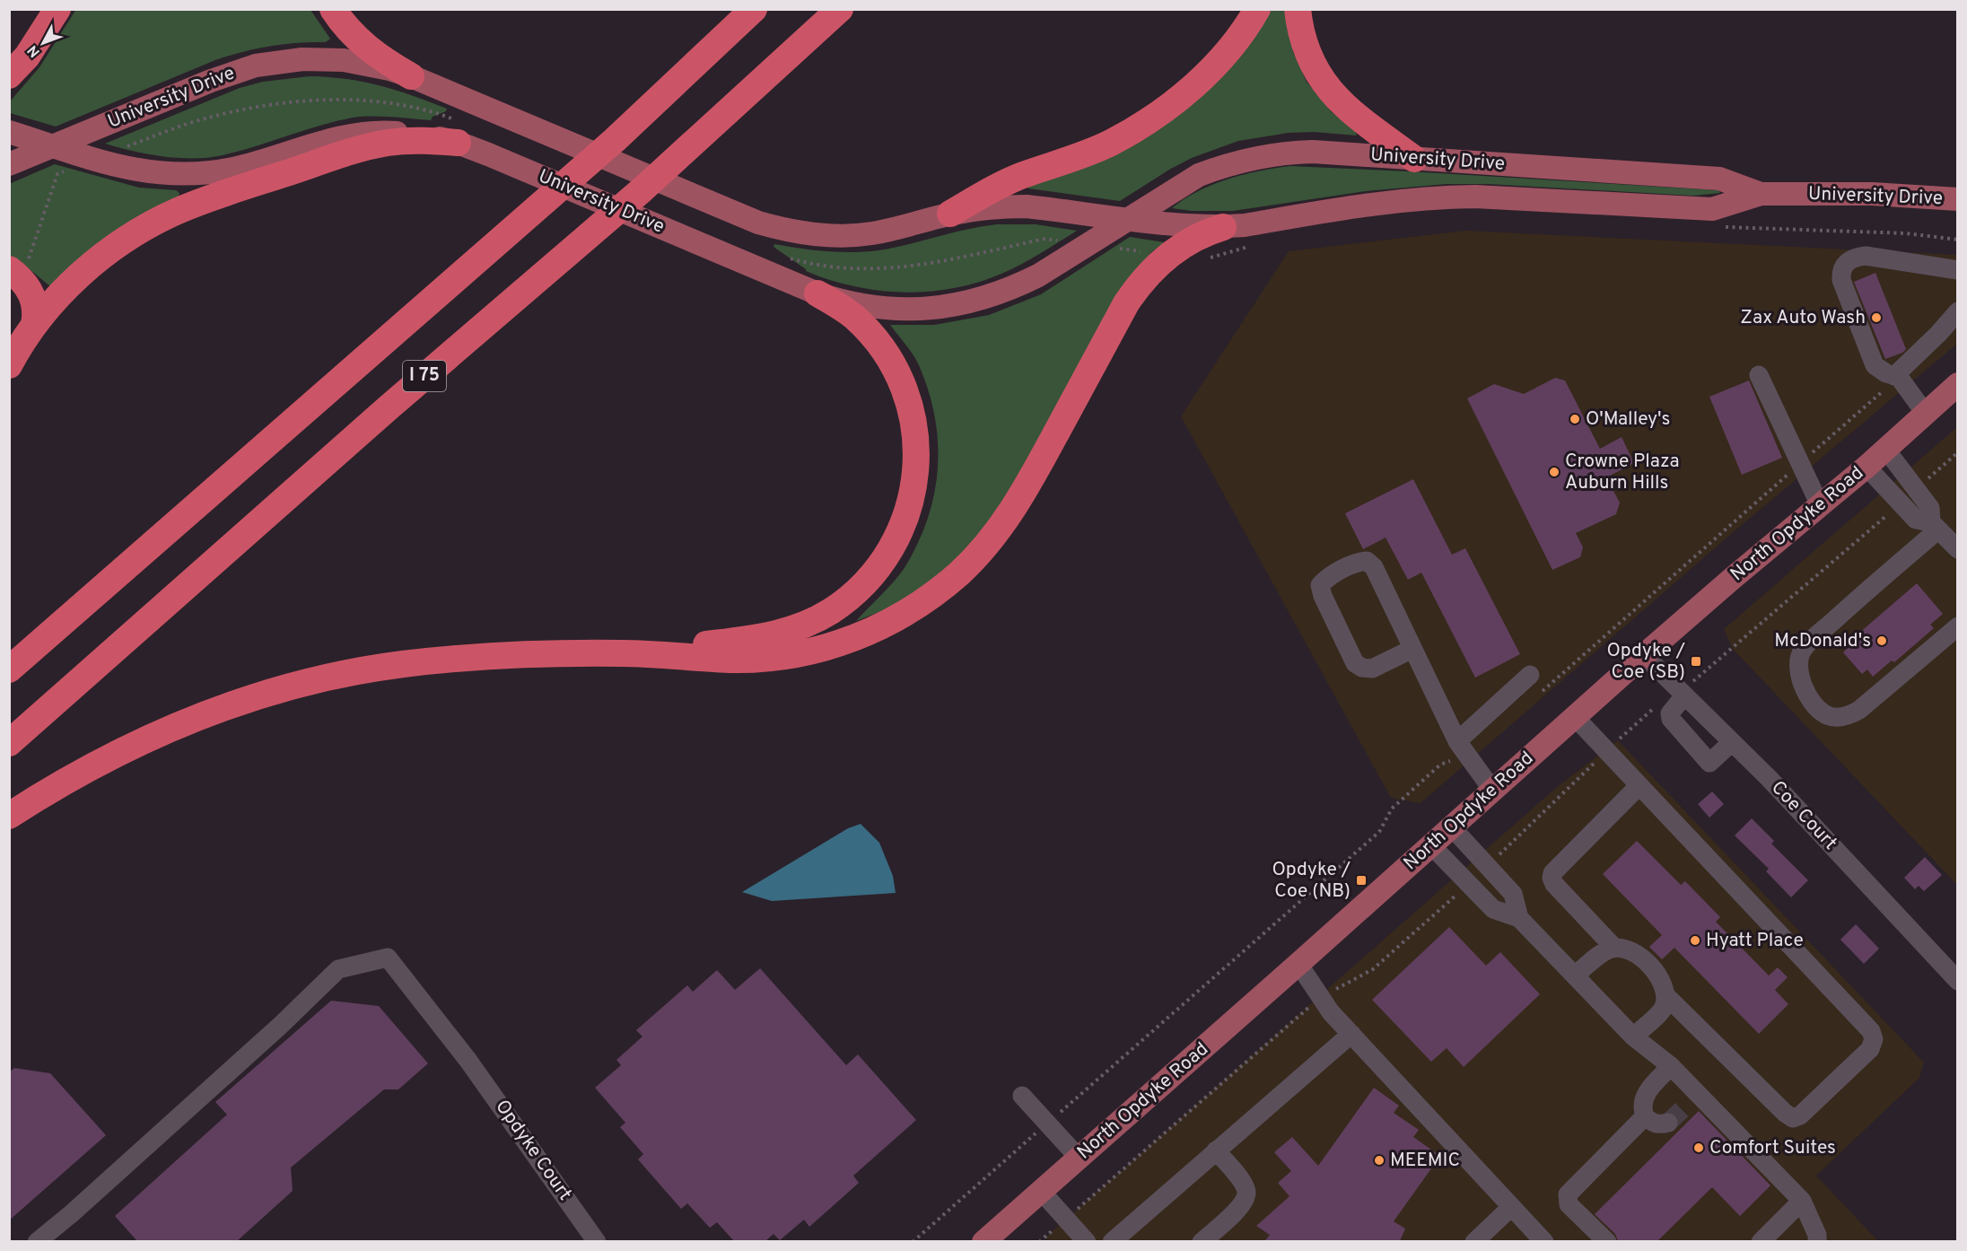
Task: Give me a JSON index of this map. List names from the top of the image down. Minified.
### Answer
{"streets":{"highway":["I 75"],"main road":["University Drive","North Opdyke Road"],"street":["Coe Court","Opdyke Court"]},"crossings":[["North Opdyke Road","Coe Court"]],"places":{"other":["Zax Auto Wash","O'Malley's","Crowne Plaza Auburn Hills","McDonald's","Hyatt Place","Comfort Suites","MEEMIC"],"transit":["Opdyke / Coe (SB)","Opdyke / Coe (NB)"]},"north":"bottom left"}
